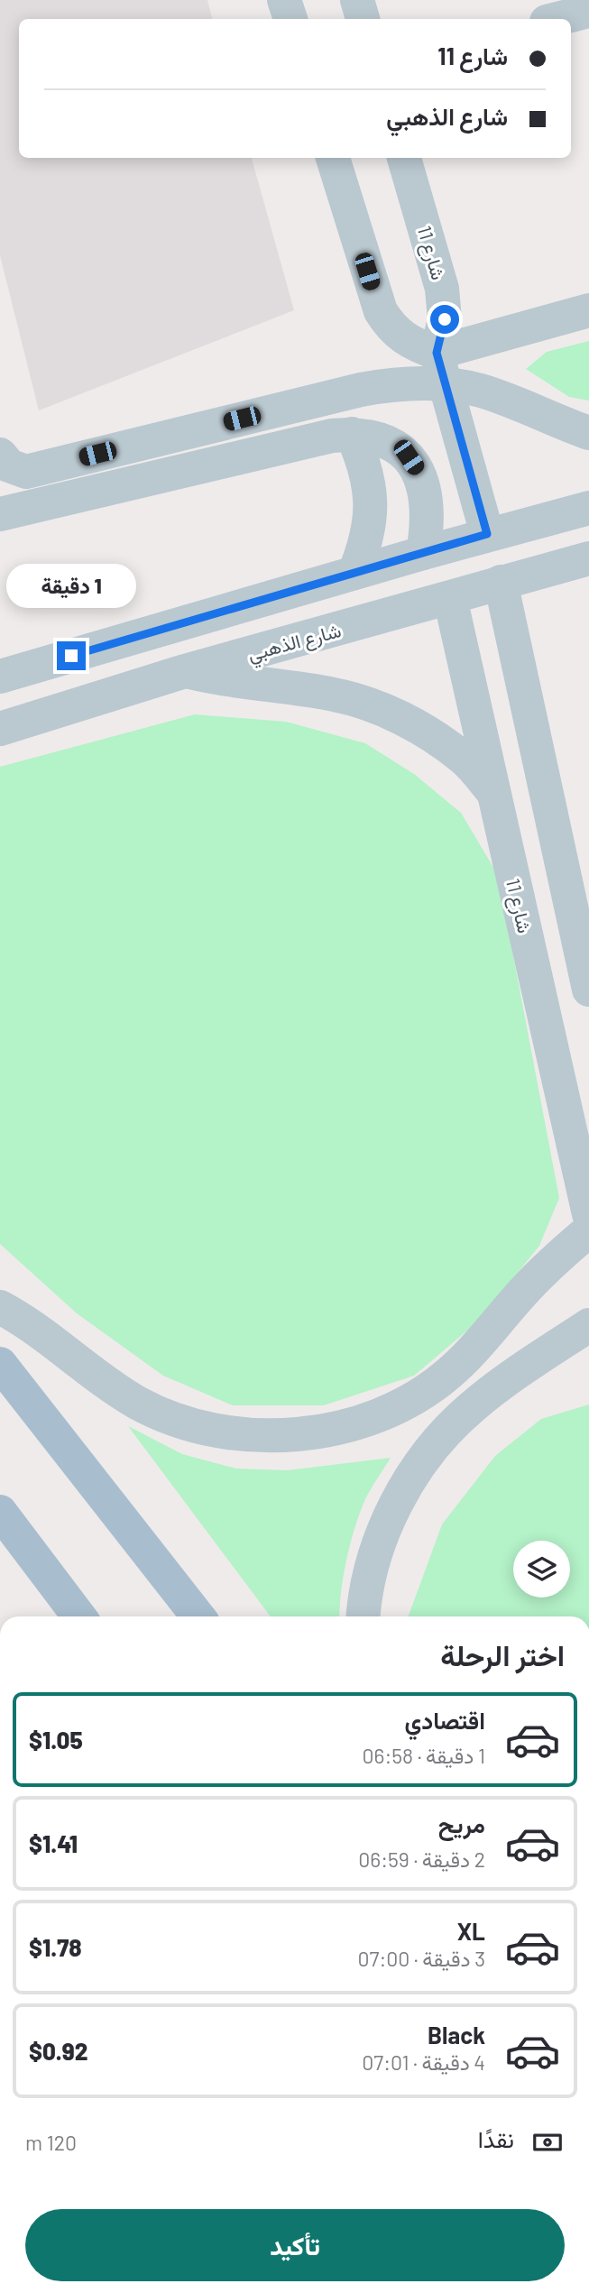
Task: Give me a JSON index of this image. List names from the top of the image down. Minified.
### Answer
{"streets":{"street":["شارع 11","شارع الذهبي"]},"crossings":[["شارع 11","شارع الذهبي"]],"page":{"banner":["شارع 11","شارع الذهبي"],"bubble":"1 دقيقة","heading":"اختر الرحلة","list":[{"name":"اقتصادي","note":"1 دقيقة · 06:58","value":"$1.05"},{"name":"مريح","note":"2 دقيقة · 06:59","value":"$1.41"},{"name":"XL","note":"3 دقيقة · 07:00","value":"$1.78"},{"name":"Black","note":"4 دقيقة · 07:01","value":"$0.92"}],"pay":["نقدًا","120 m"],"buttons":"تأكيد"}}
